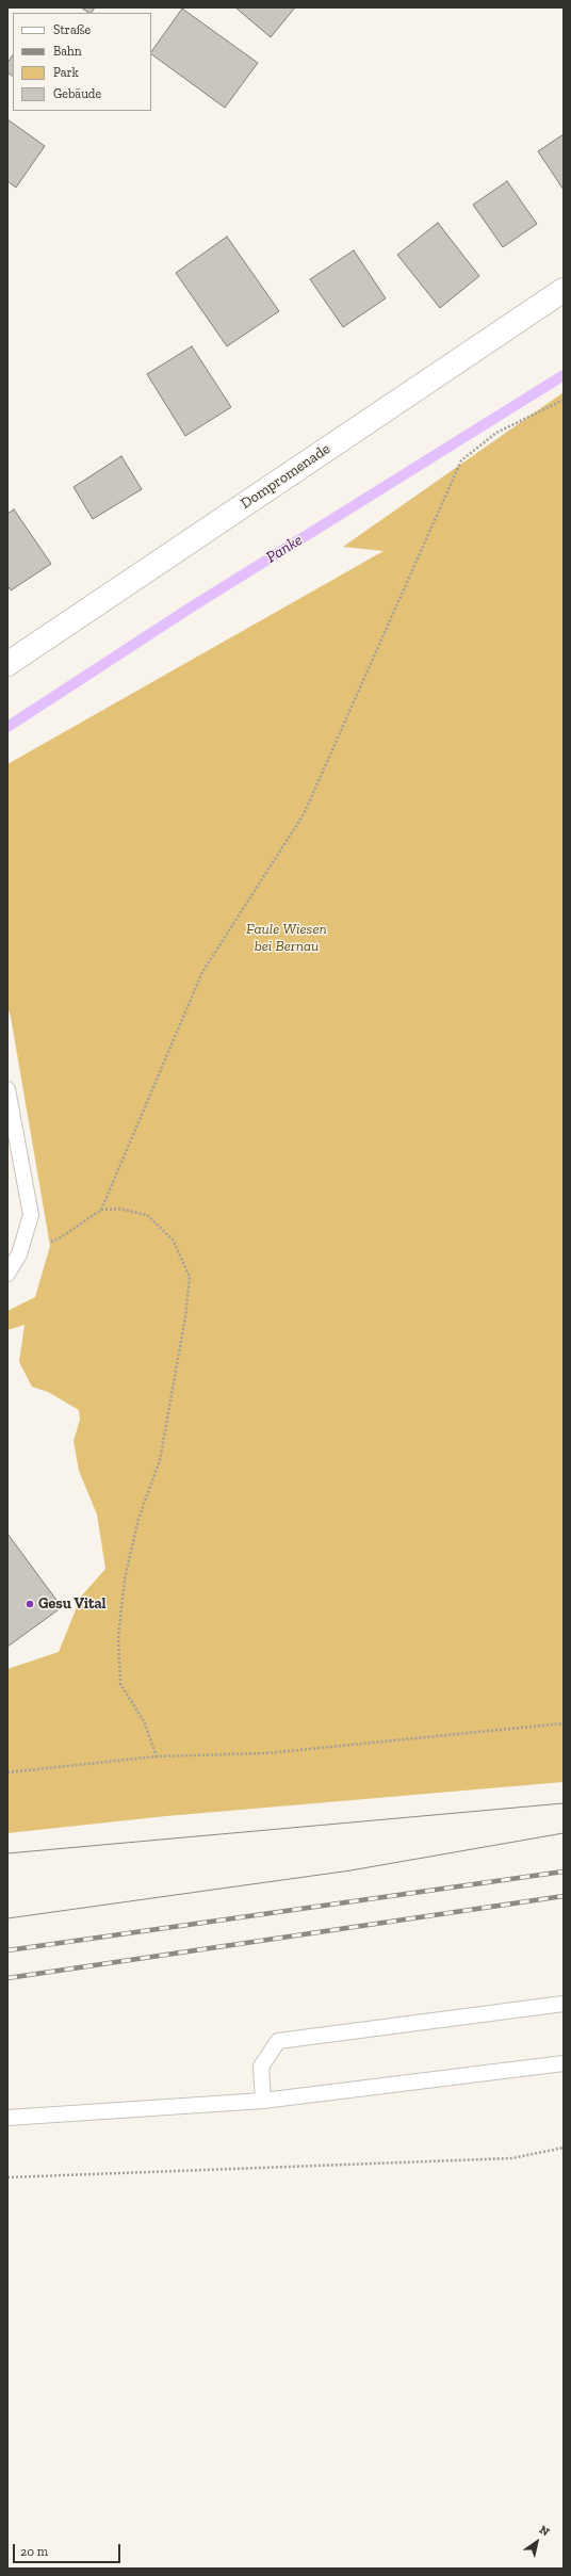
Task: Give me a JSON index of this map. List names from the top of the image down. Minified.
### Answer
{"streets":{"street":["Dompromenade"]},"water":["Panke"],"parks":["Faule Wiesen bei Bernau"],"places":["Gesu Vital"],"legend":["Straße","Bahn","Park","Gebäude"],"scale_bar":"20 m","north":"top right"}
